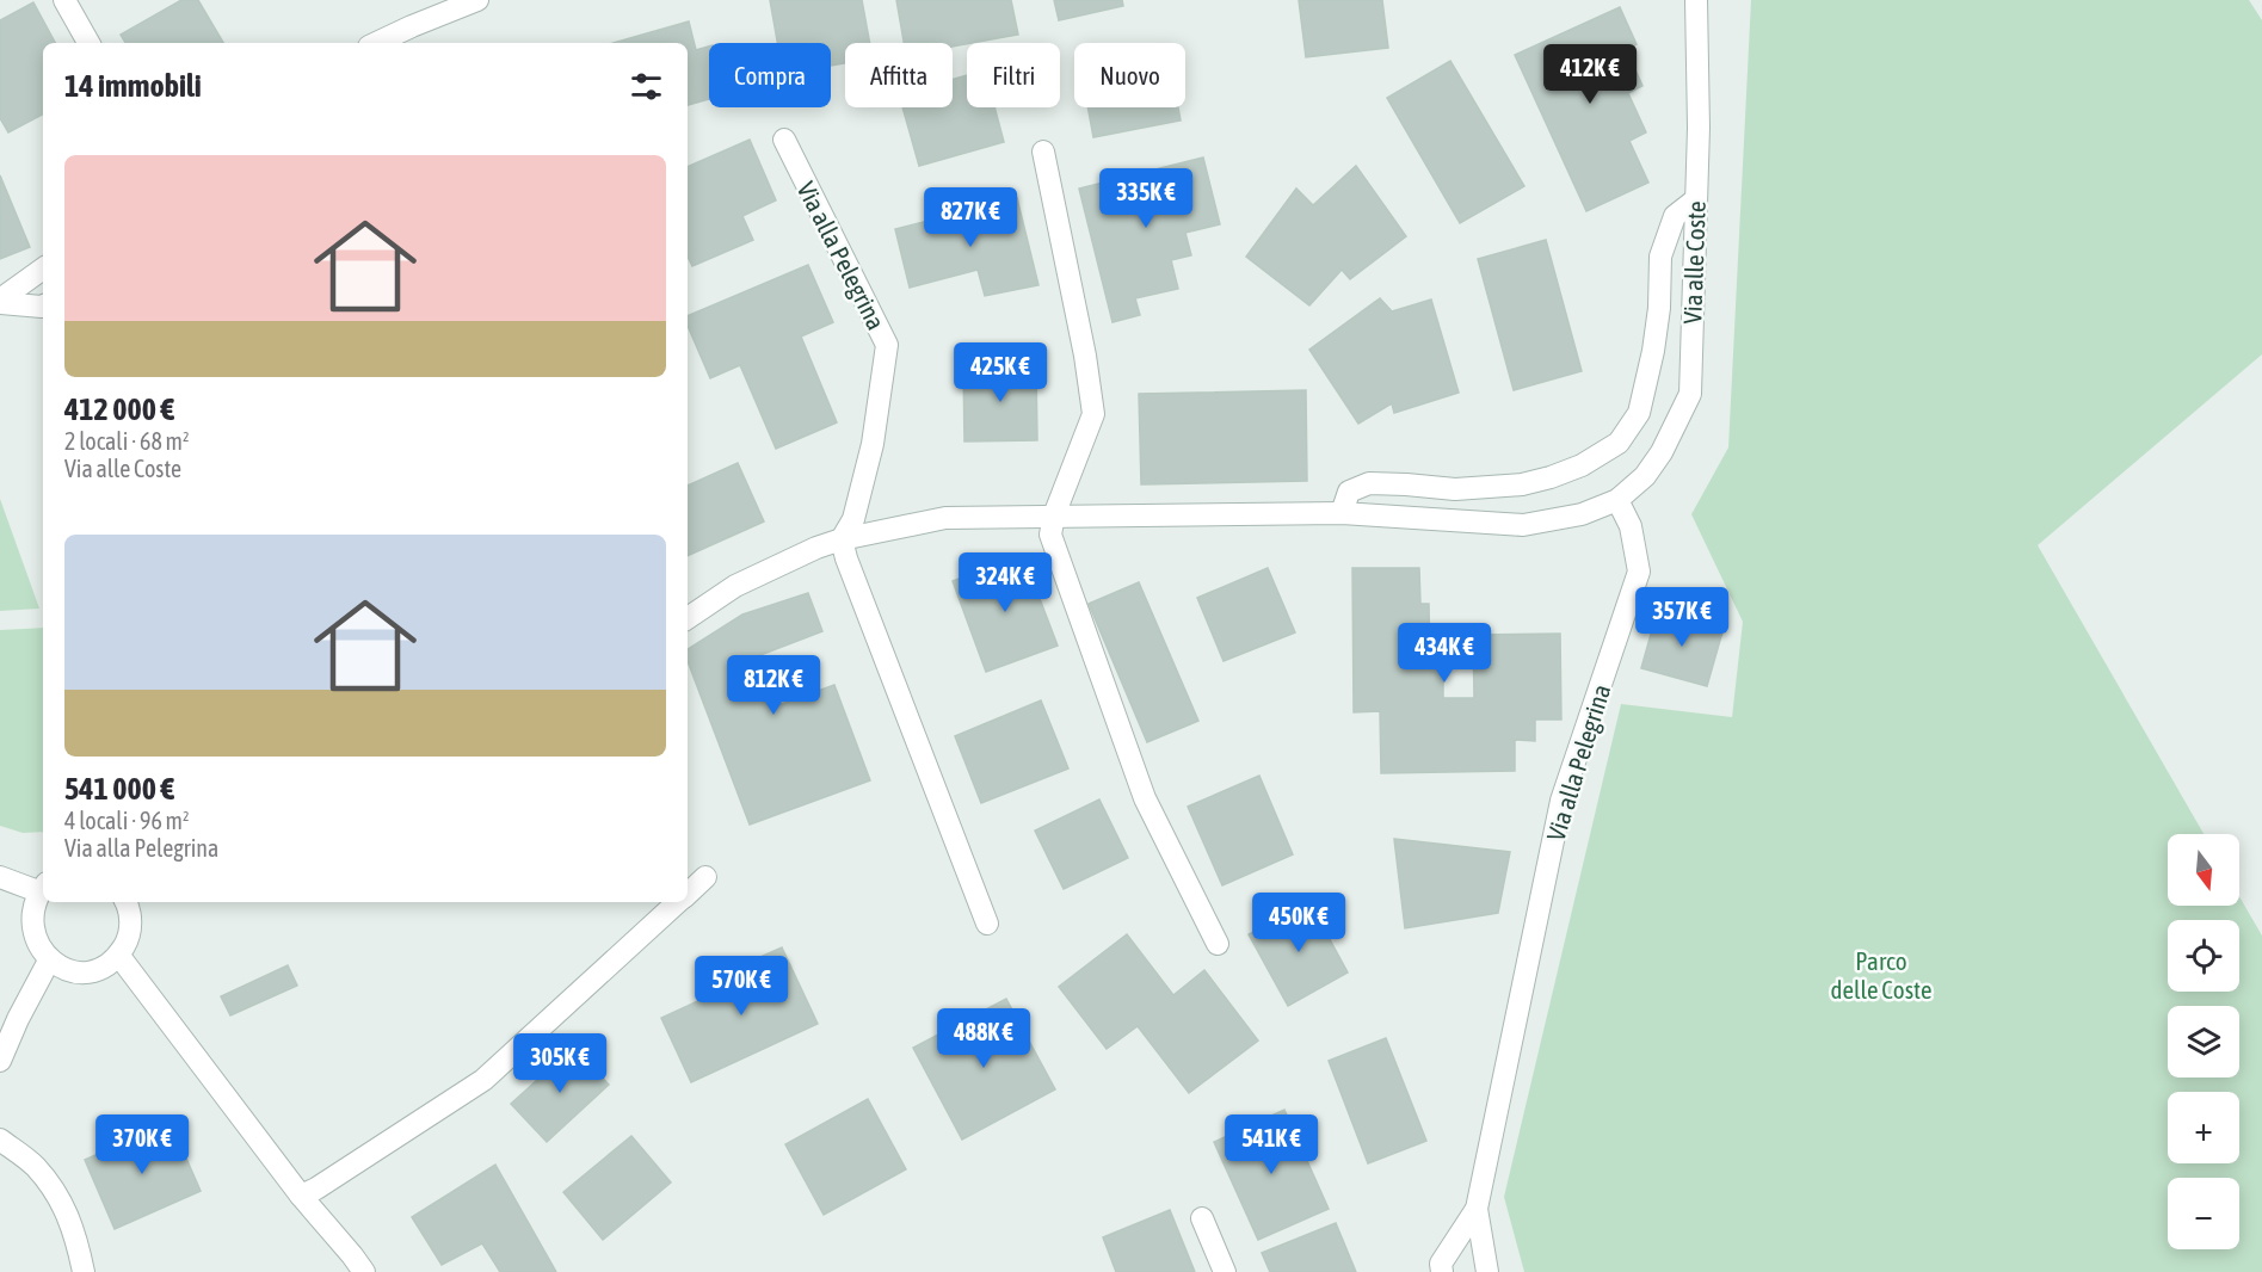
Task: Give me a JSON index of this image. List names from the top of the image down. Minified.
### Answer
{"streets":{"street":["Via alla Pelegrina","Via alle Coste"]},"crossings":[["Via alla Pelegrina","Via alle Coste"]],"parks":["Parco delle Coste"],"north":"bottom","page":{"chip":["Compra","Affitta","Filtri","Nuovo"],"heading":"14 immobili","price":["412K €","335K €","827K €","425K €","324K €","357K €","434K €","812K €","450K €","570K €","488K €","305K €","370K €","541K €"],"list":[{"name":"412 000 €","note":"2 locali · 68 m² · Via alle Coste"},{"name":"541 000 €","note":"4 locali · 96 m² · Via alla Pelegrina"}],"map_buttons":["+","−"]}}
